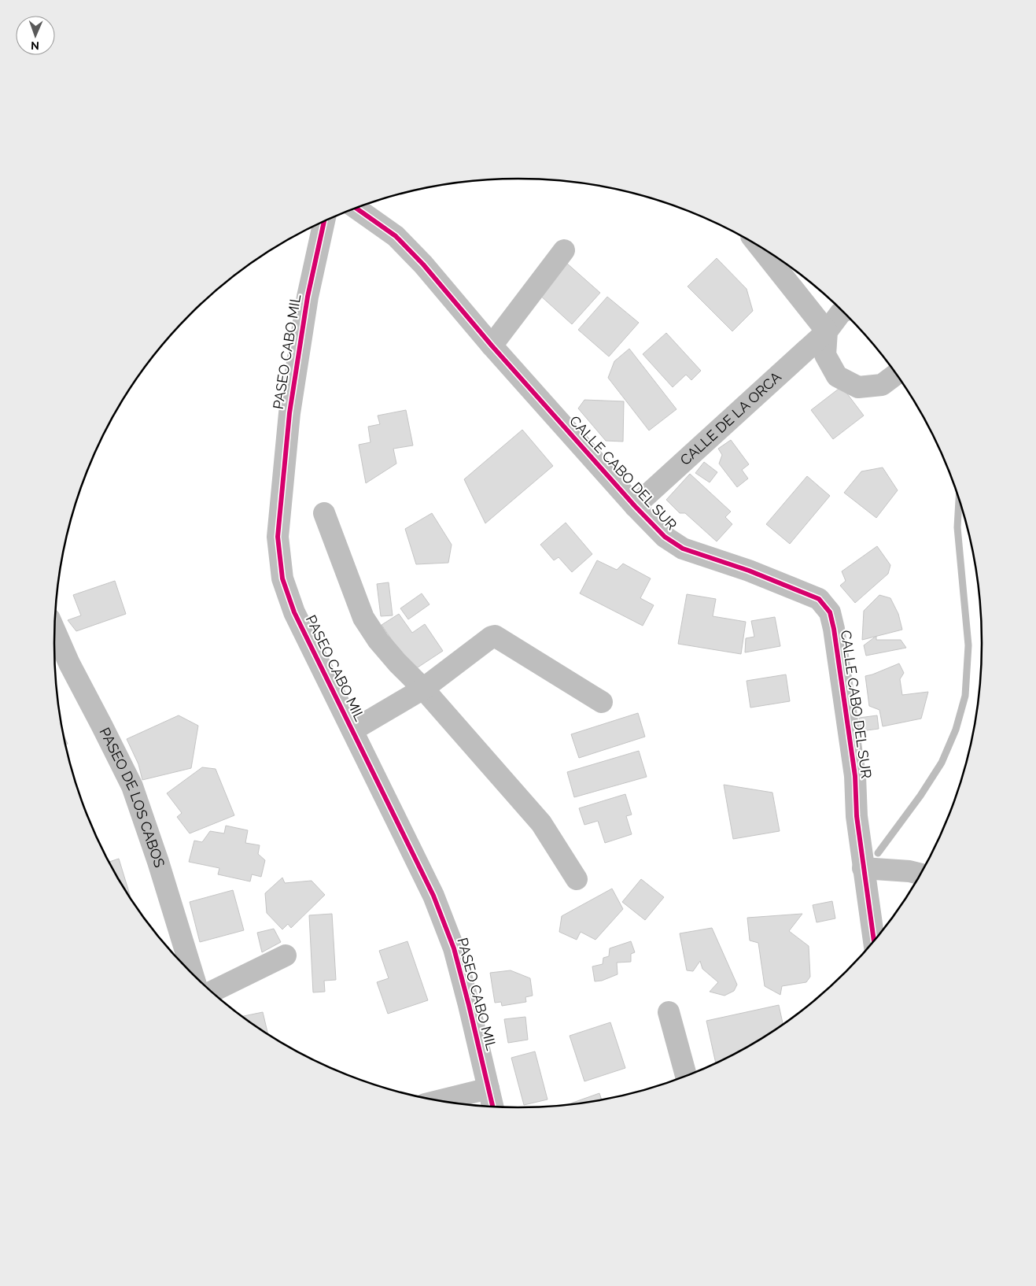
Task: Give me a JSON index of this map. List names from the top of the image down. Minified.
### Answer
{"streets":{"street":["PASEO CABO MIL","CALLE DE LA ORCA","CALLE CABO DEL SUR","PASEO DE LOS CABOS"]},"crossings":[["CALLE DE LA ORCA","CALLE CABO DEL SUR"]],"north":"bottom"}
